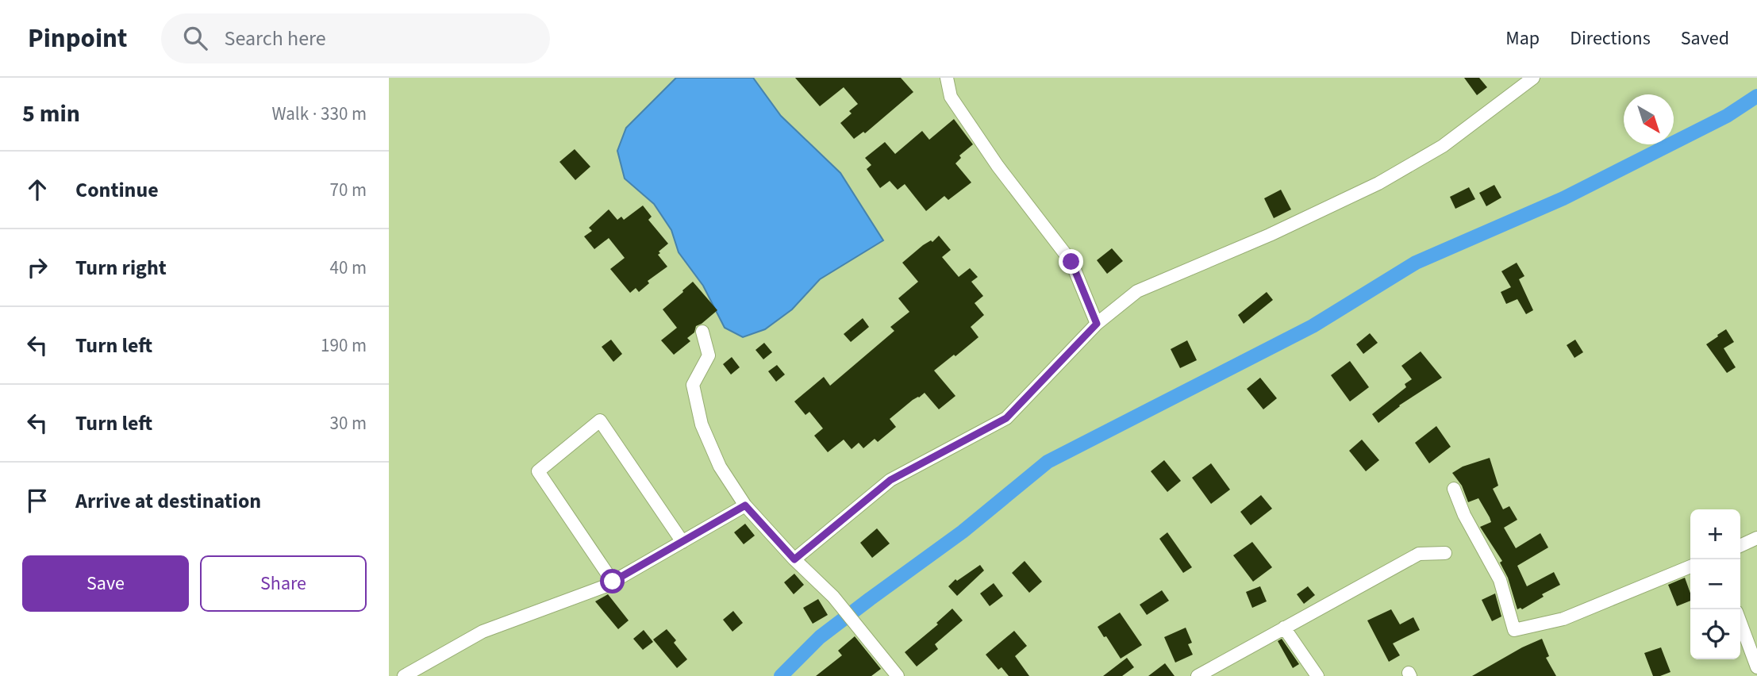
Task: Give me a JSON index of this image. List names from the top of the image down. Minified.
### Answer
{"north":"bottom right","page":{"header":"Pinpoint","search":"Search here","nav":["Map","Directions","Saved"],"heading":["5 min","Walk · 330 m"],"list":[["Continue","70 m"],["Turn right","40 m"],["Turn left","190 m"],["Turn left","30 m"],"Arrive at destination"],"map_buttons":["+","−"],"buttons":["Save","Share"]}}
